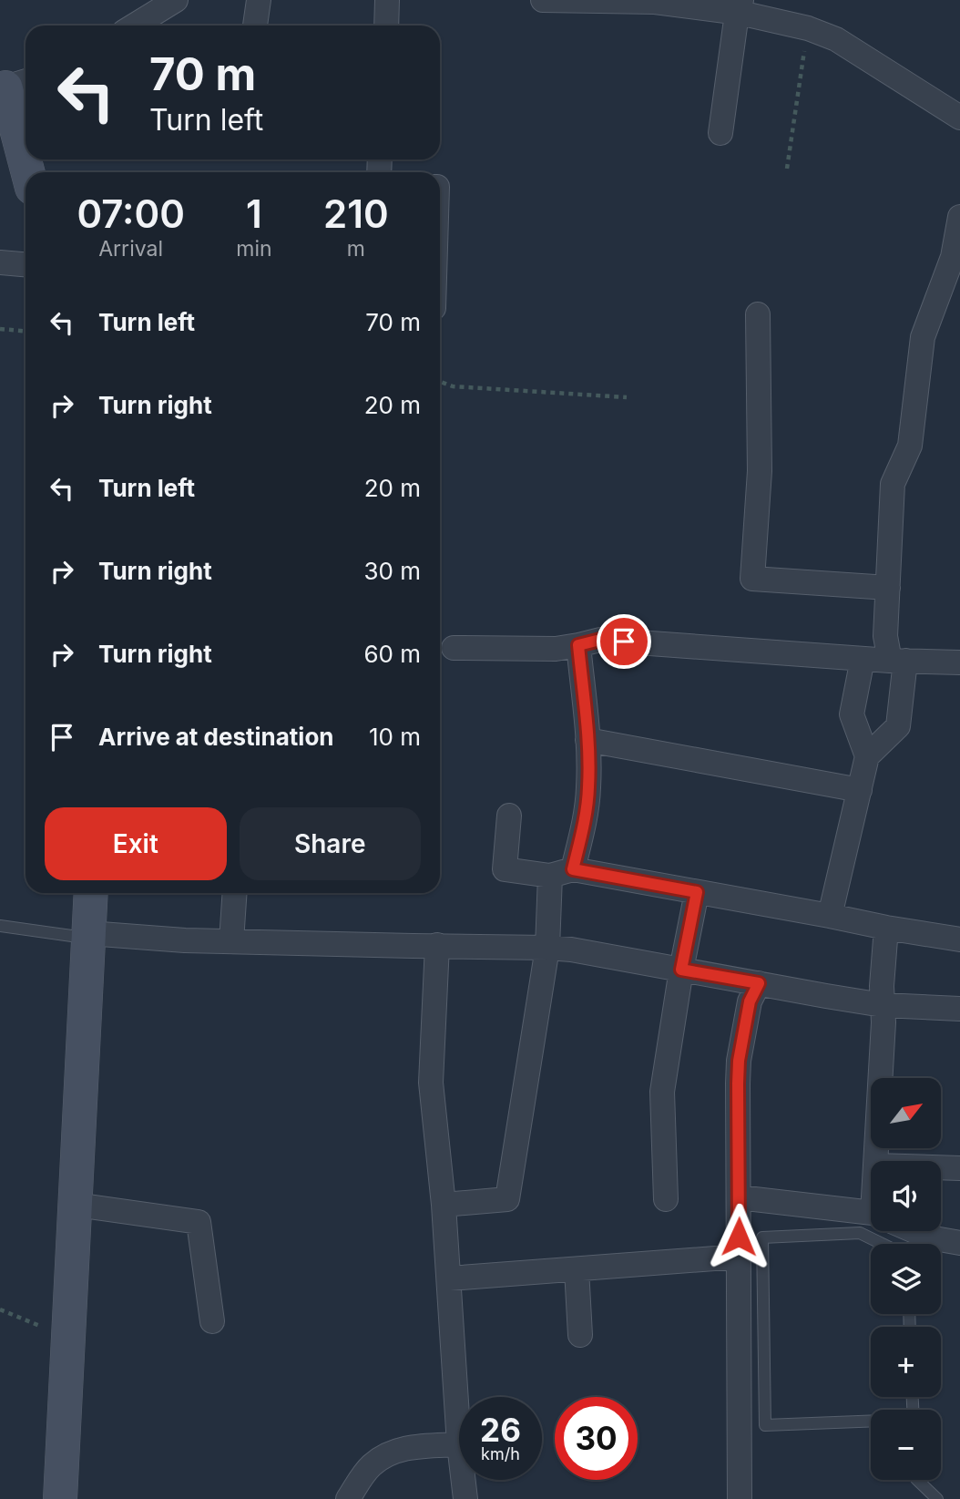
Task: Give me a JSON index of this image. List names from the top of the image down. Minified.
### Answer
{"north":"top right","page":{"turn":["70 m","Turn left"],"eta":["07:00","Arrival","1","min","210","m"],"list":[{"name":"Turn left","value":"70 m"},{"name":"Turn right","value":"20 m"},{"name":"Turn left","value":"20 m"},{"name":"Turn right","value":"30 m"},{"name":"Turn right","value":"60 m"},{"name":"Arrive at destination","value":"10 m"}],"buttons":["Exit","Share"],"map_buttons":["+","−"],"speed":"26 km/h","limit":"30"}}
